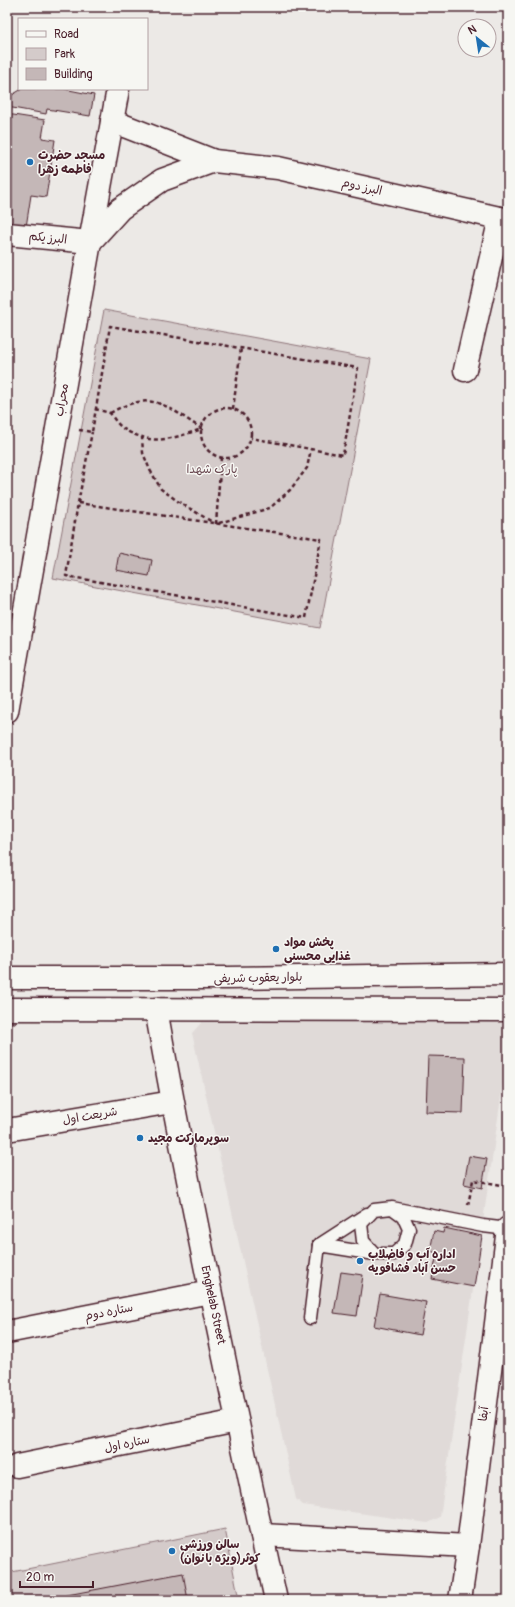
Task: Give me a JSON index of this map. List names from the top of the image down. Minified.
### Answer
{"streets":{"street":["البرز دوم","البرز یکم","محراب","بلوار یعقوب شریفی","شریعت اول","Enghelab Street","ستاره دوم","آبفا","ستاره اول"]},"crossings":[["البرز یکم","محراب"],["بلوار یعقوب شریفی","Enghelab Street"],["شریعت اول","Enghelab Street"],["Enghelab Street","ستاره دوم"],["Enghelab Street","ستاره اول"]],"parks":["پارک شهدا"],"places":["مسجد حضرت فاطمه زهرا","پخش مواد غذایی محسنی","سوپرمارکت مجید","اداره آب و فاضلاب حسن آباد فشافویه","سالن ورزشی کوثر(ویژه بانوان)"],"legend":["Road","Park","Building"],"scale_bar":"20 m","north":"top left"}
